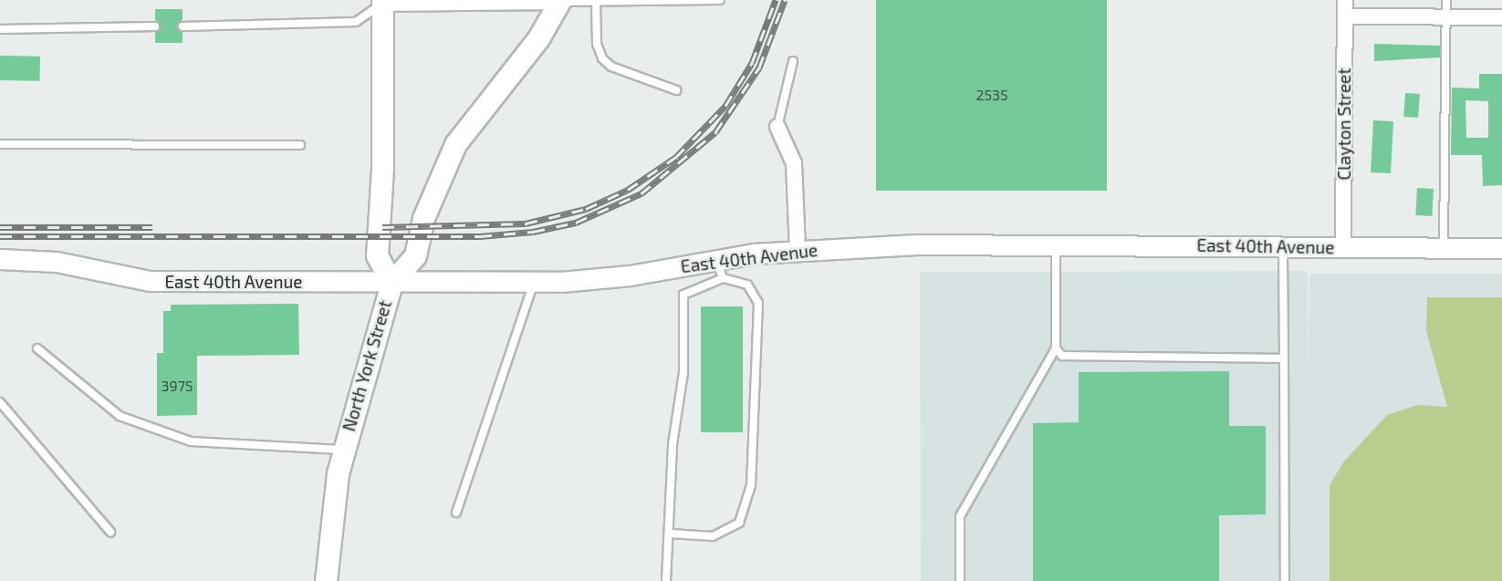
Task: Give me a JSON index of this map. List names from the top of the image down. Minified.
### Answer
{"streets":{"main road":["North York Street"],"street":["Clayton Street","East 40th Avenue"]},"crossings":[["Clayton Street","East 40th Avenue"],["East 40th Avenue","North York Street"]],"house_numbers":["2535","3975"]}
